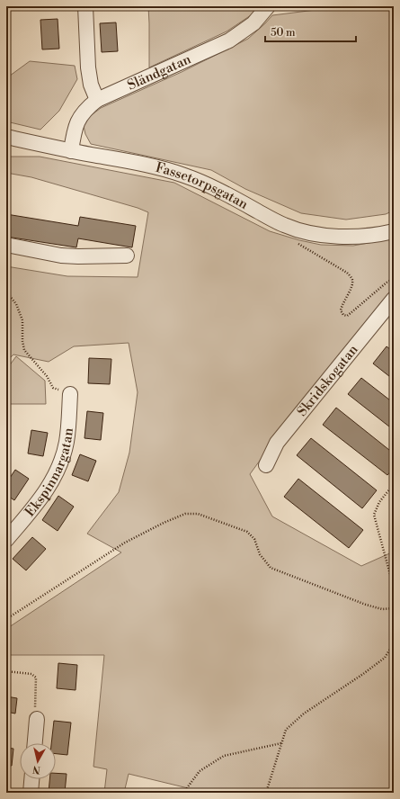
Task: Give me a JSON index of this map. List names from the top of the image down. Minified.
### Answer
{"streets":{"street":["Sländgatan","Fassetorpsgatan","Skridskogatan","Ekspinnargatan"]},"crossings":[["Sländgatan","Fassetorpsgatan"]],"scale_bar":"50 m","north":"bottom"}
